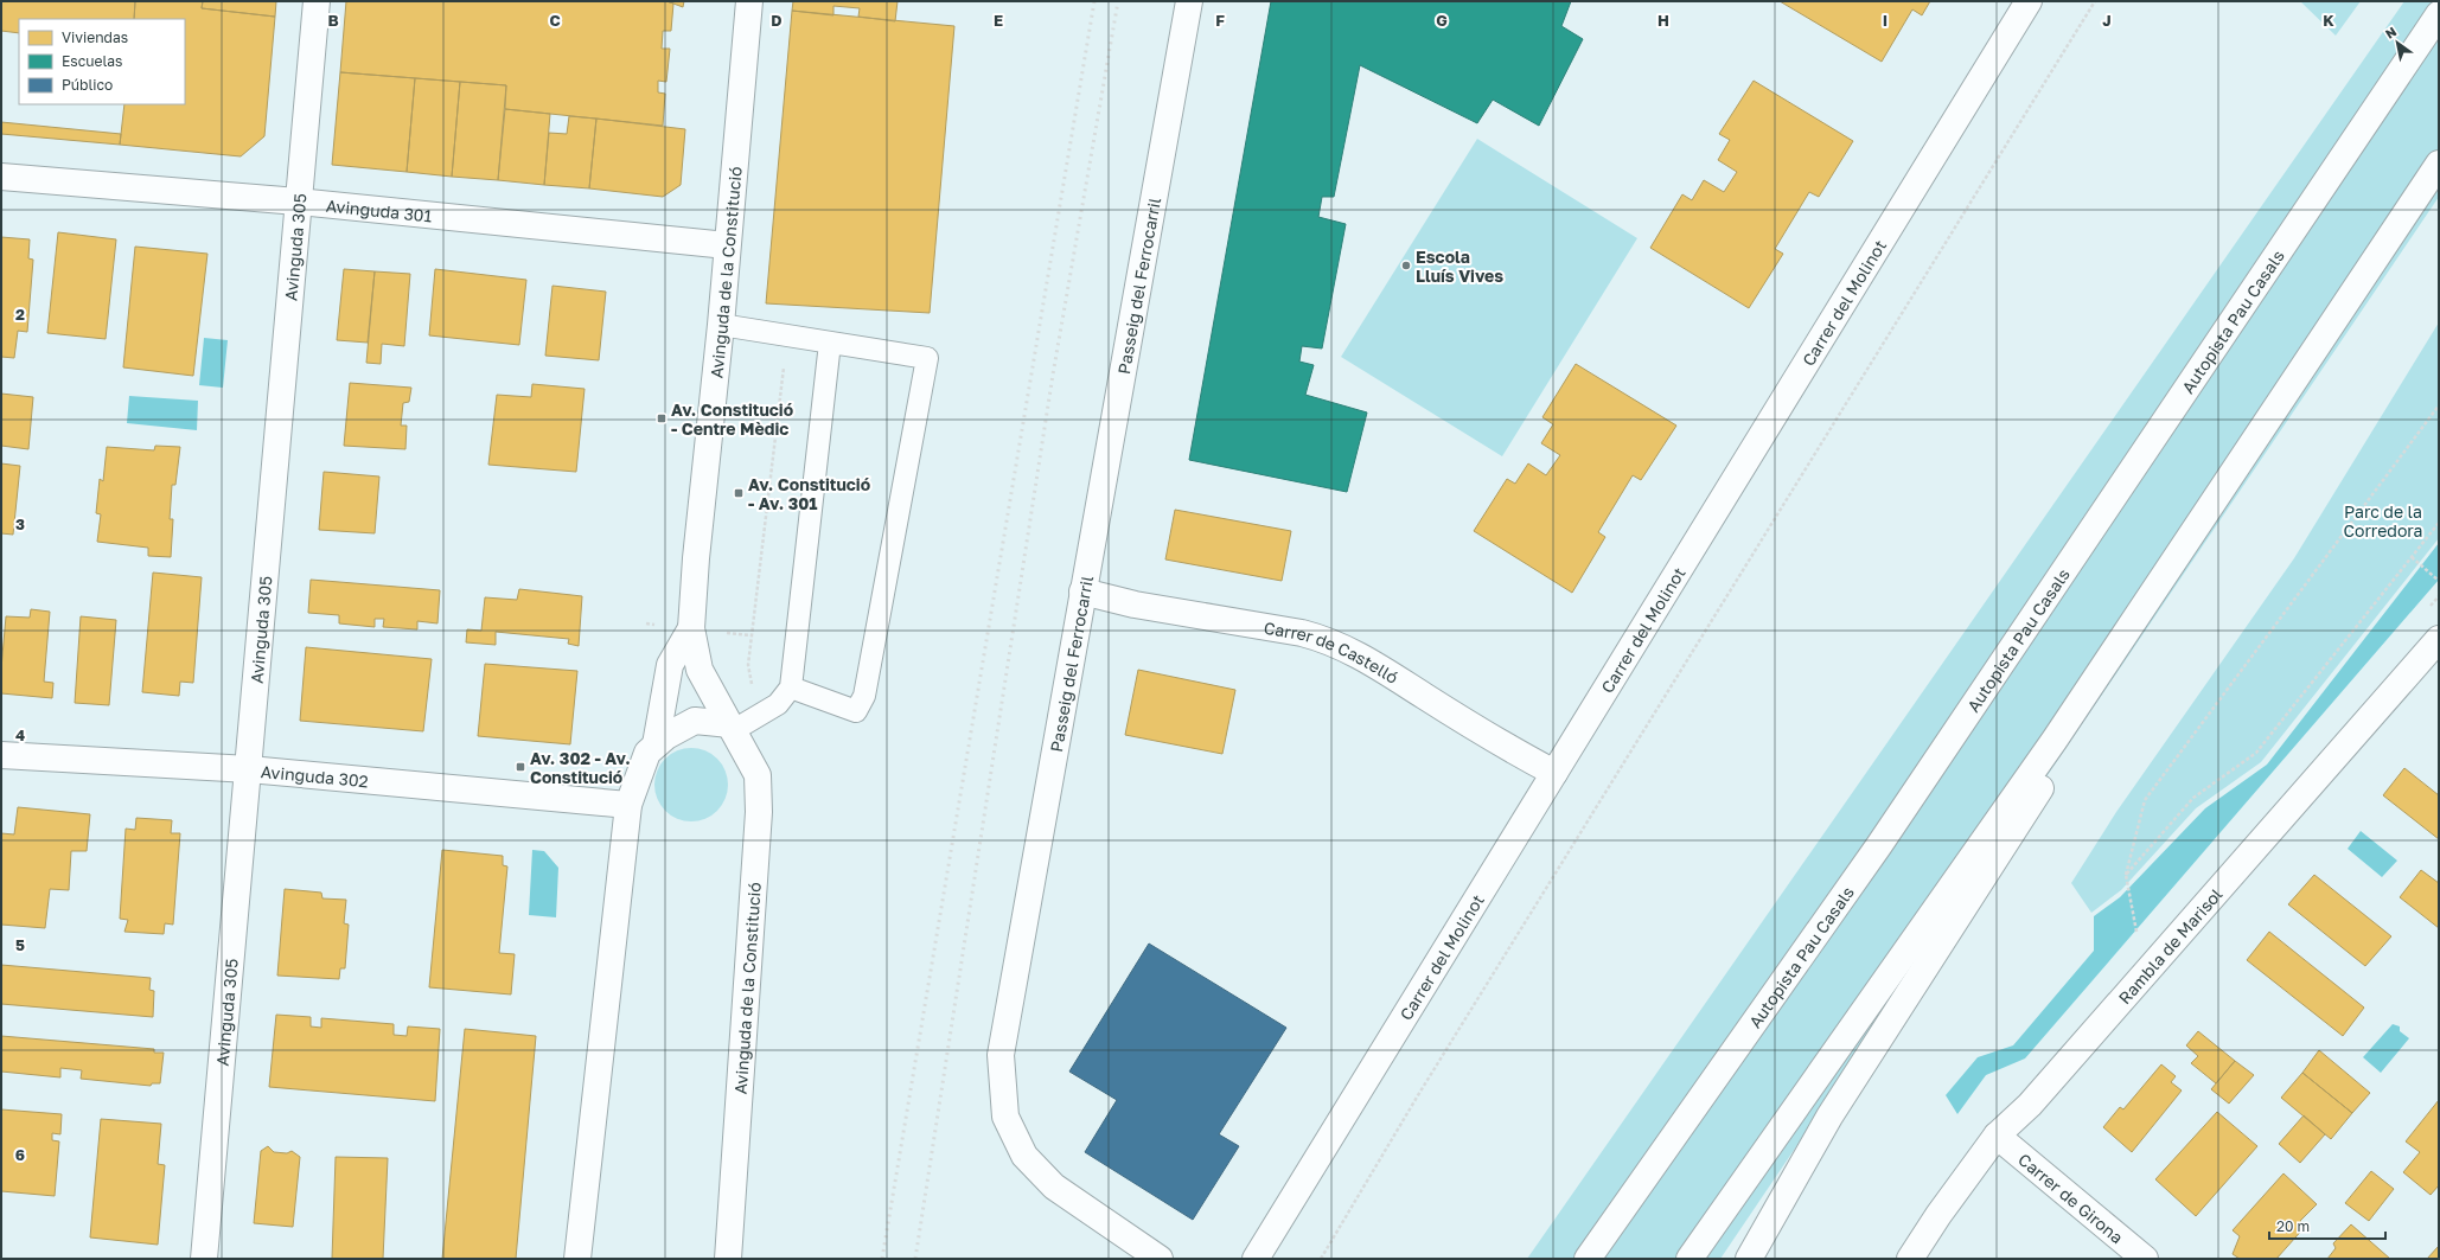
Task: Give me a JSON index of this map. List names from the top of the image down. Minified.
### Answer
{"streets":{"main road":["Avinguda 301","Avinguda 305","Avinguda de la Constitució","Passeig del Ferrocarril","Carrer del Molinot","Autopista Pau Casals","Carrer de Castelló","Avinguda 302","Rambla de Marisol","Carrer de Girona"]},"crossings":[["Avinguda 301","Avinguda 305"],["Avinguda 301","Avinguda de la Constitució"],["Avinguda 305","Avinguda 302"],["Avinguda de la Constitució","Avinguda 302"],["Passeig del Ferrocarril","Carrer de Castelló"],["Carrer del Molinot","Carrer de Castelló"],["Rambla de Marisol","Carrer de Girona"]],"parks":["Parc de la Corredora"],"places":{"other":["Escola Lluís Vives"],"transit":["Av. Constitució - Centre Mèdic","Av. Constitució - Av. 301","Av. 302 - Av. Constitució"]},"legend":["Viviendas","Escuelas","Público"],"scale_bar":"20 m","north":"top left","grid":{"columns":["B","C","D","E","F","G","H","I","J","K"],"rows":["2","3","4","5","6"]}}
